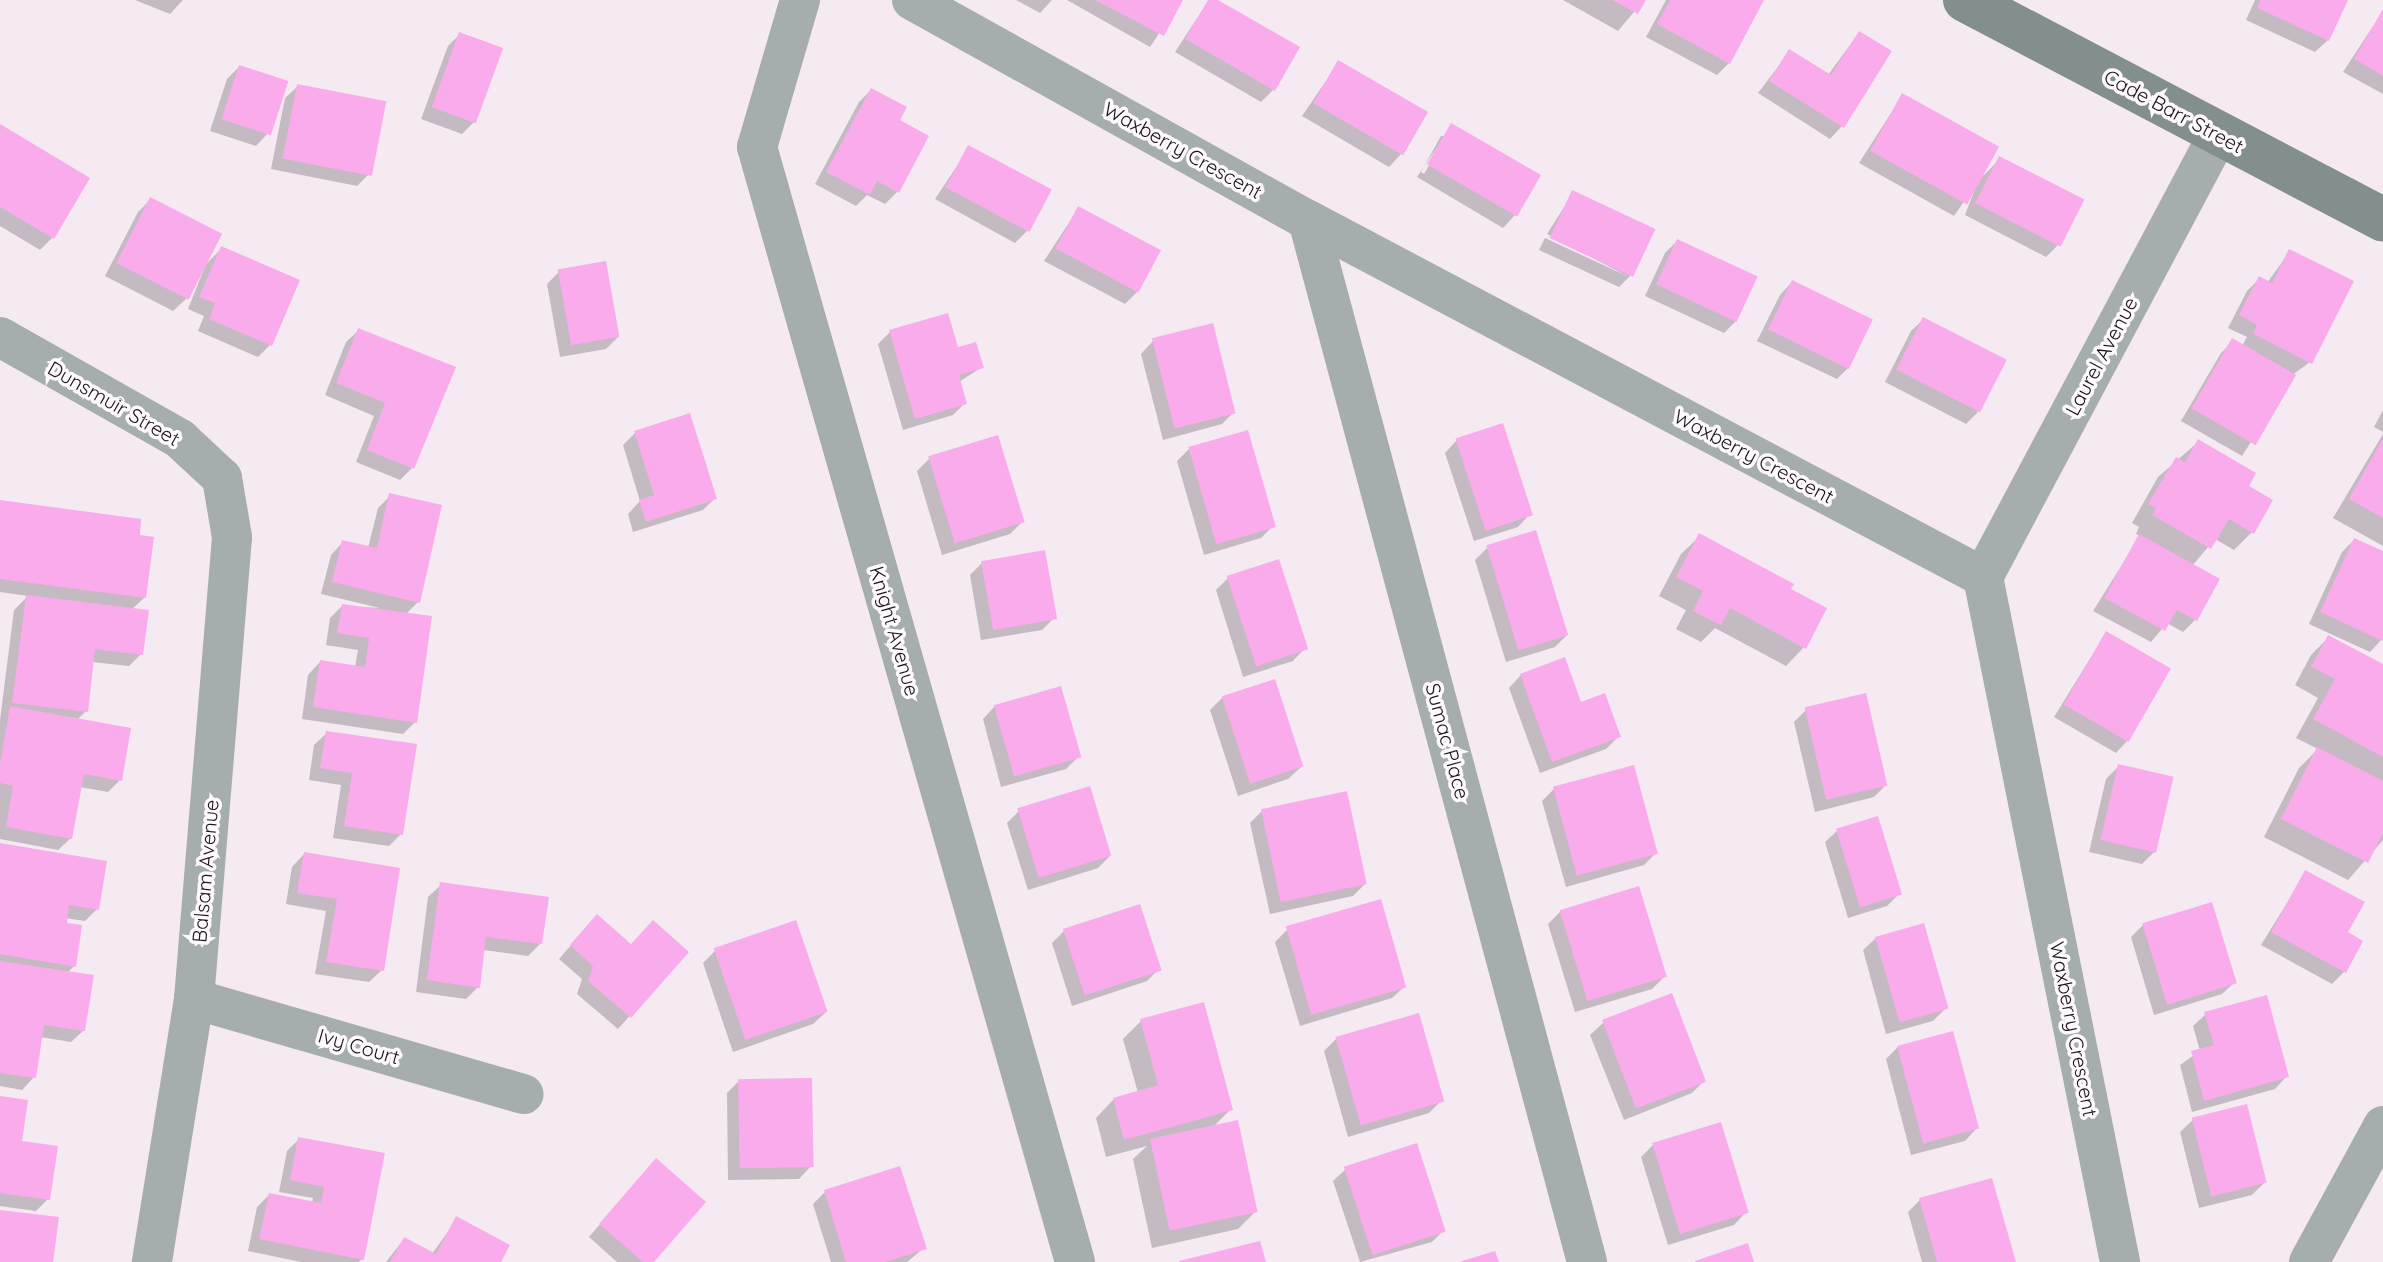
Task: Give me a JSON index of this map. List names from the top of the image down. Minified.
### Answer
{"streets":{"street":["Cade Barr Street","Waxberry Crescent","Laurel Avenue","Dunsmuir Street","Knight Avenue","Sumac Place","Balsam Avenue","Ivy Court"]},"crossings":[["Cade Barr Street","Laurel Avenue"],["Waxberry Crescent","Laurel Avenue"],["Waxberry Crescent","Sumac Place"],["Dunsmuir Street","Balsam Avenue"],["Balsam Avenue","Ivy Court"]]}
